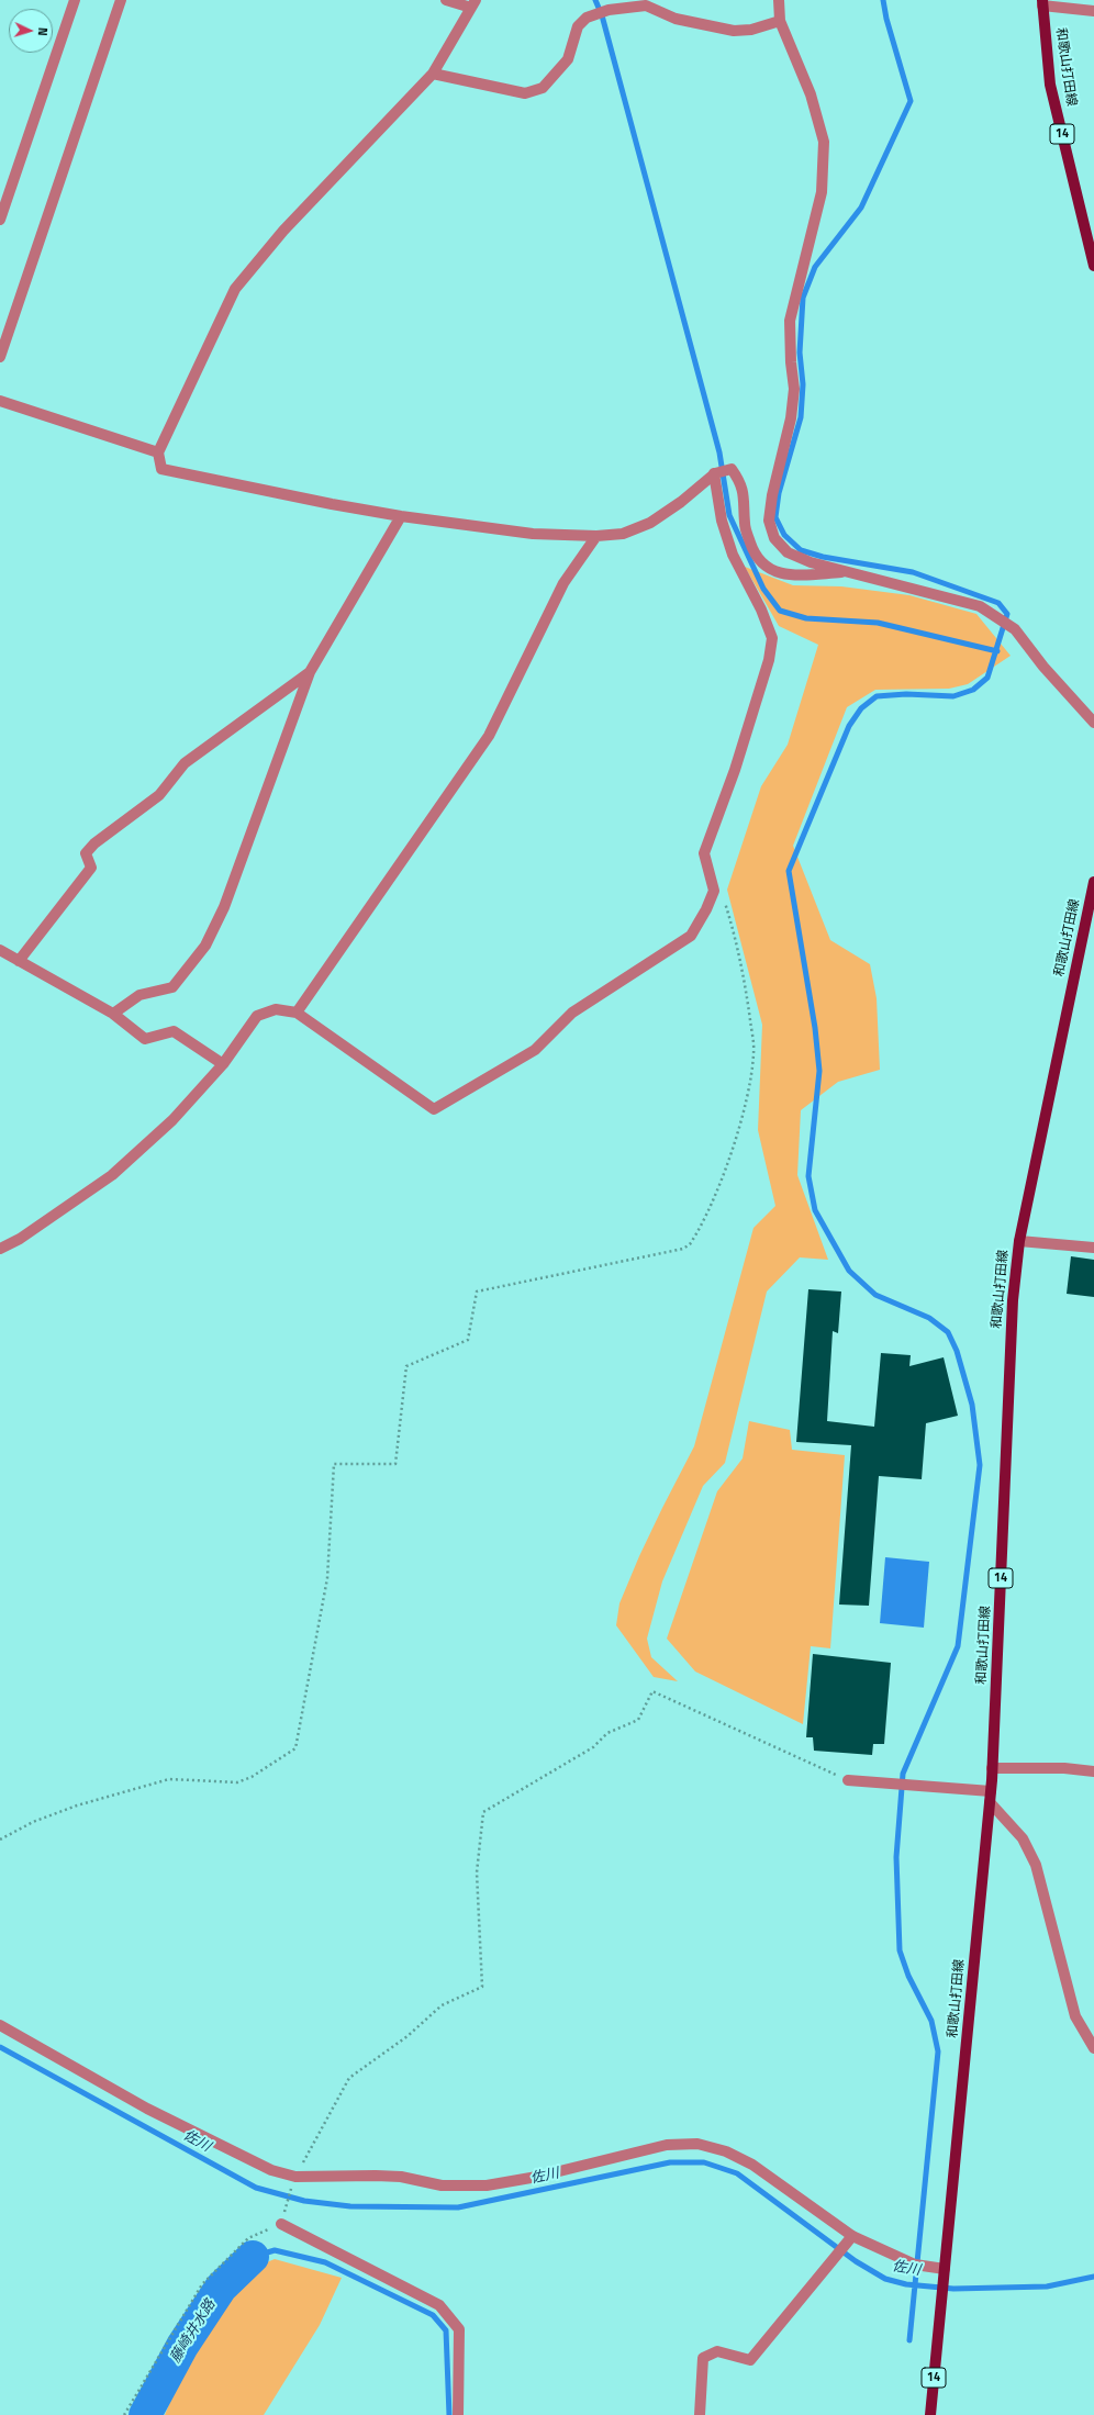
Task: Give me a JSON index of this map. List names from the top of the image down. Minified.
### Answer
{"streets":{"main road":["和歌山打田線","14"]},"water":["佐川","藤崎井水路"],"north":"right"}
